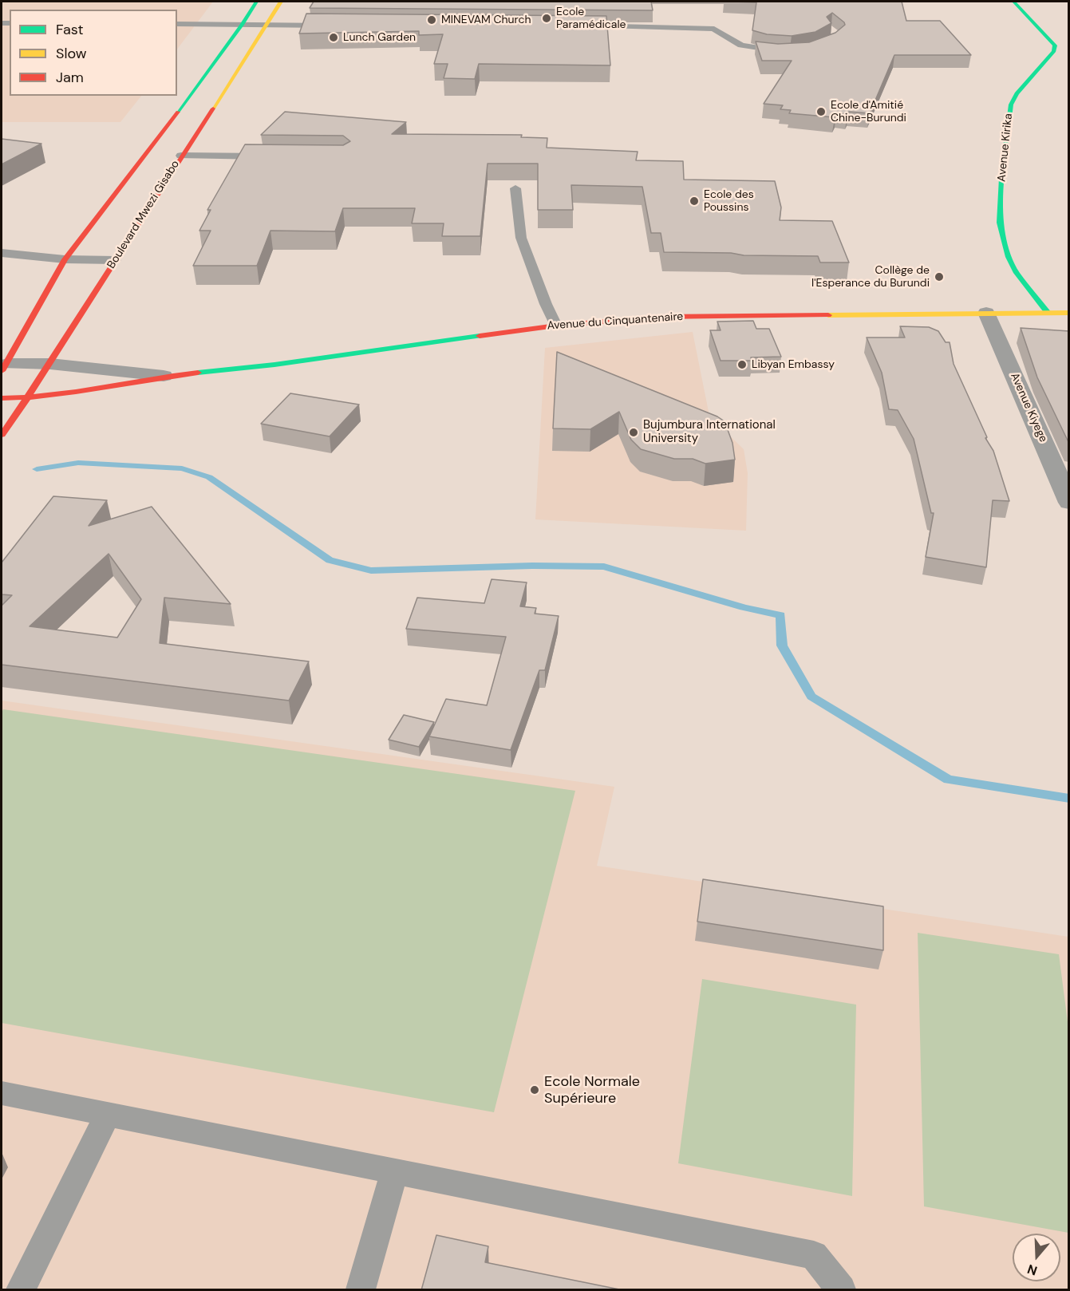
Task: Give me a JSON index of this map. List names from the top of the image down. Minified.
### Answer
{"streets":{"main road":["Avenue Kirika","Boulevard Mwezi Gisabo","Avenue du Cinquantenaire"],"street":["Avenue Kiyege"]},"crossings":[["Avenue Kirika","Avenue du Cinquantenaire"],["Boulevard Mwezi Gisabo","Avenue du Cinquantenaire"],["Avenue du Cinquantenaire","Avenue Kiyege"]],"places":["Ecole Paramédicale","MINEVAM Church","Lunch Garden","Ecole d'Amitié Chine-Burundi","Ecole des Poussins","Collège de l'Esperance du Burundi","Libyan Embassy","Bujumbura International University","Ecole Normale Supérieure"],"legend":["Fast","Slow","Jam"],"north":"bottom"}
